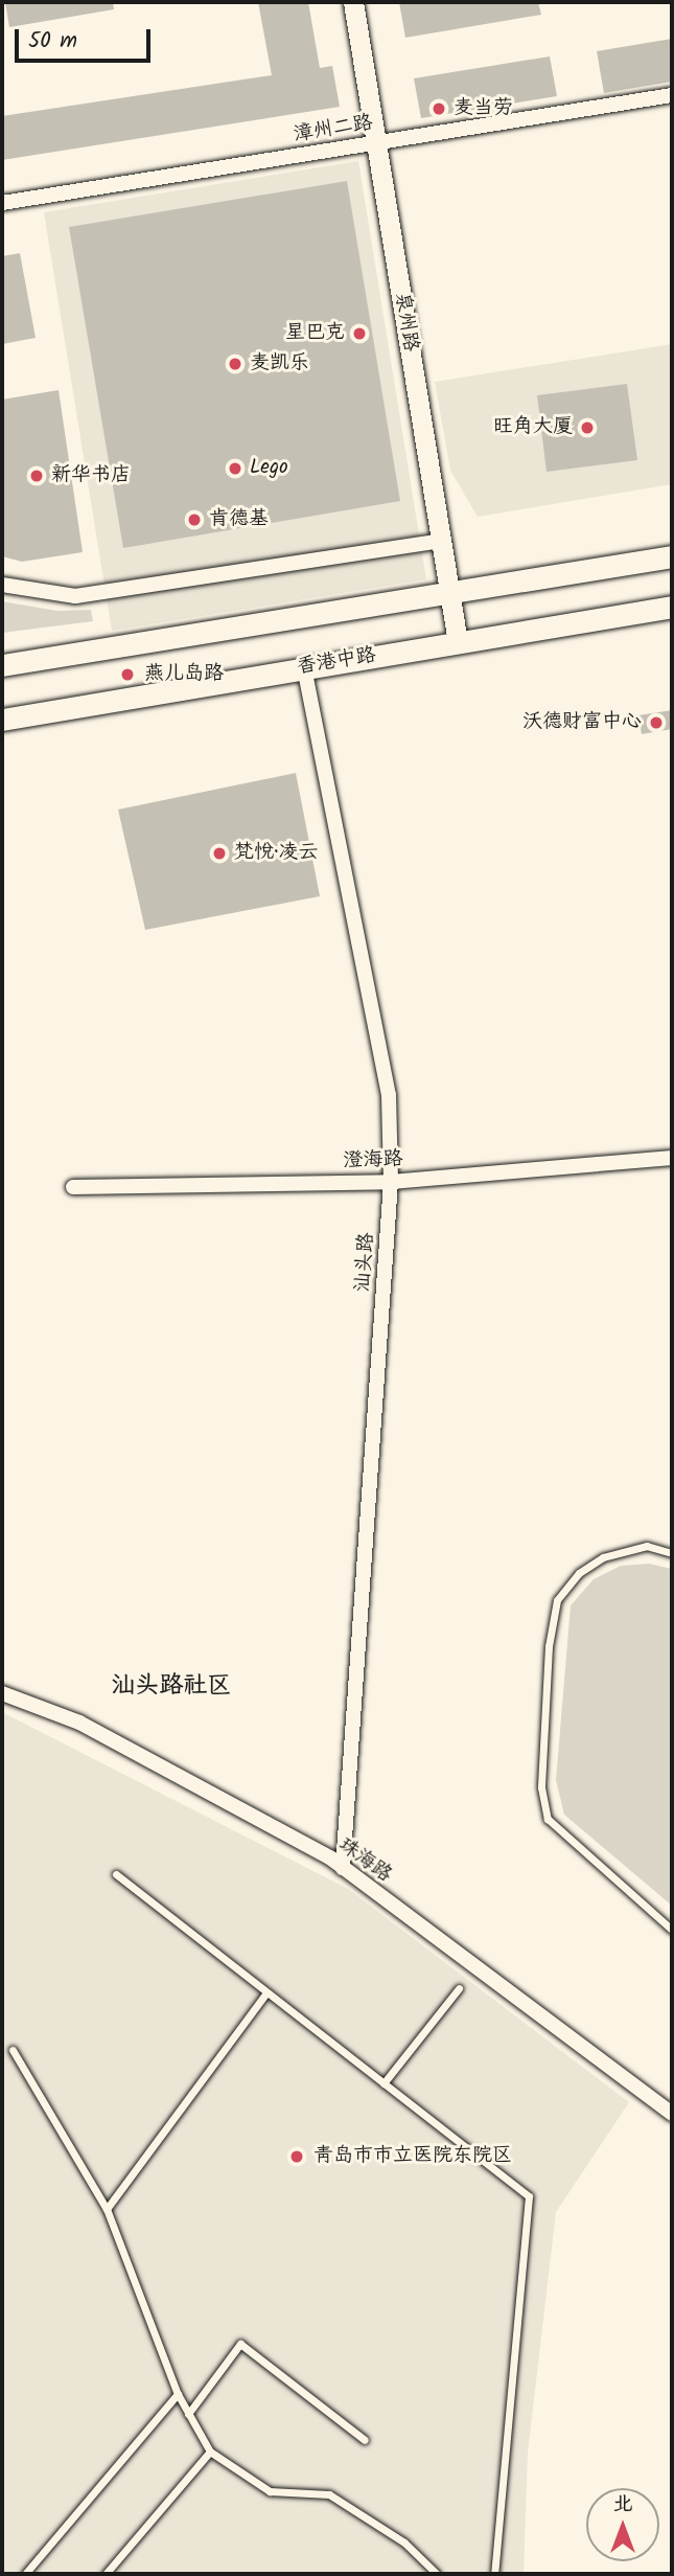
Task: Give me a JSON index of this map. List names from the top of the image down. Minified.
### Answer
{"streets":{"main road":["香港中路"],"street":["漳州二路","泉州路","澄海路","汕头路","珠海路"]},"crossings":[["漳州二路","泉州路"],["泉州路","香港中路"],["香港中路","汕头路"],["澄海路","汕头路"],["汕头路","珠海路"]],"districts":["汕头路社区"],"places":["麦当劳","星巴克","麦凯乐","旺角大厦","Lego","新华书店","肯德基","燕儿岛路","沃德财富中心","梵悦·凌云","青岛市市立医院东院区"],"scale_bar":"50 m","north":"top"}
